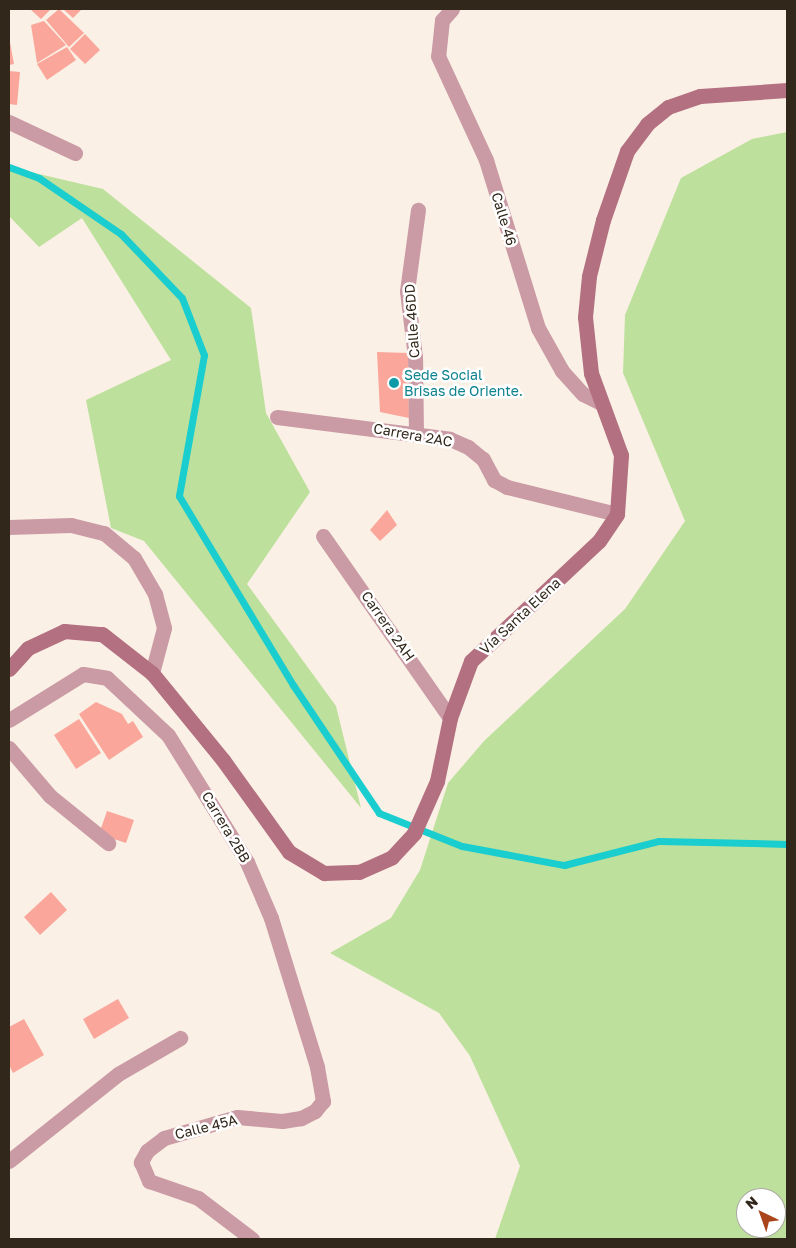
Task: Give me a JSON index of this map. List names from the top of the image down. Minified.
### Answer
{"streets":{"main road":["Vía Santa Elena"],"street":["Calle 46","Calle 46DD","Carrera 2AC","Carrera 2AH","Carrera 2BB","Calle 45A"]},"crossings":[["Calle 46","Vía Santa Elena"],["Calle 46DD","Carrera 2AC"],["Carrera 2AC","Vía Santa Elena"],["Vía Santa Elena","Carrera 2AH"],["Carrera 2BB","Calle 45A"]],"places":["Sede Social Brisas de Oriente."],"north":"top left"}
